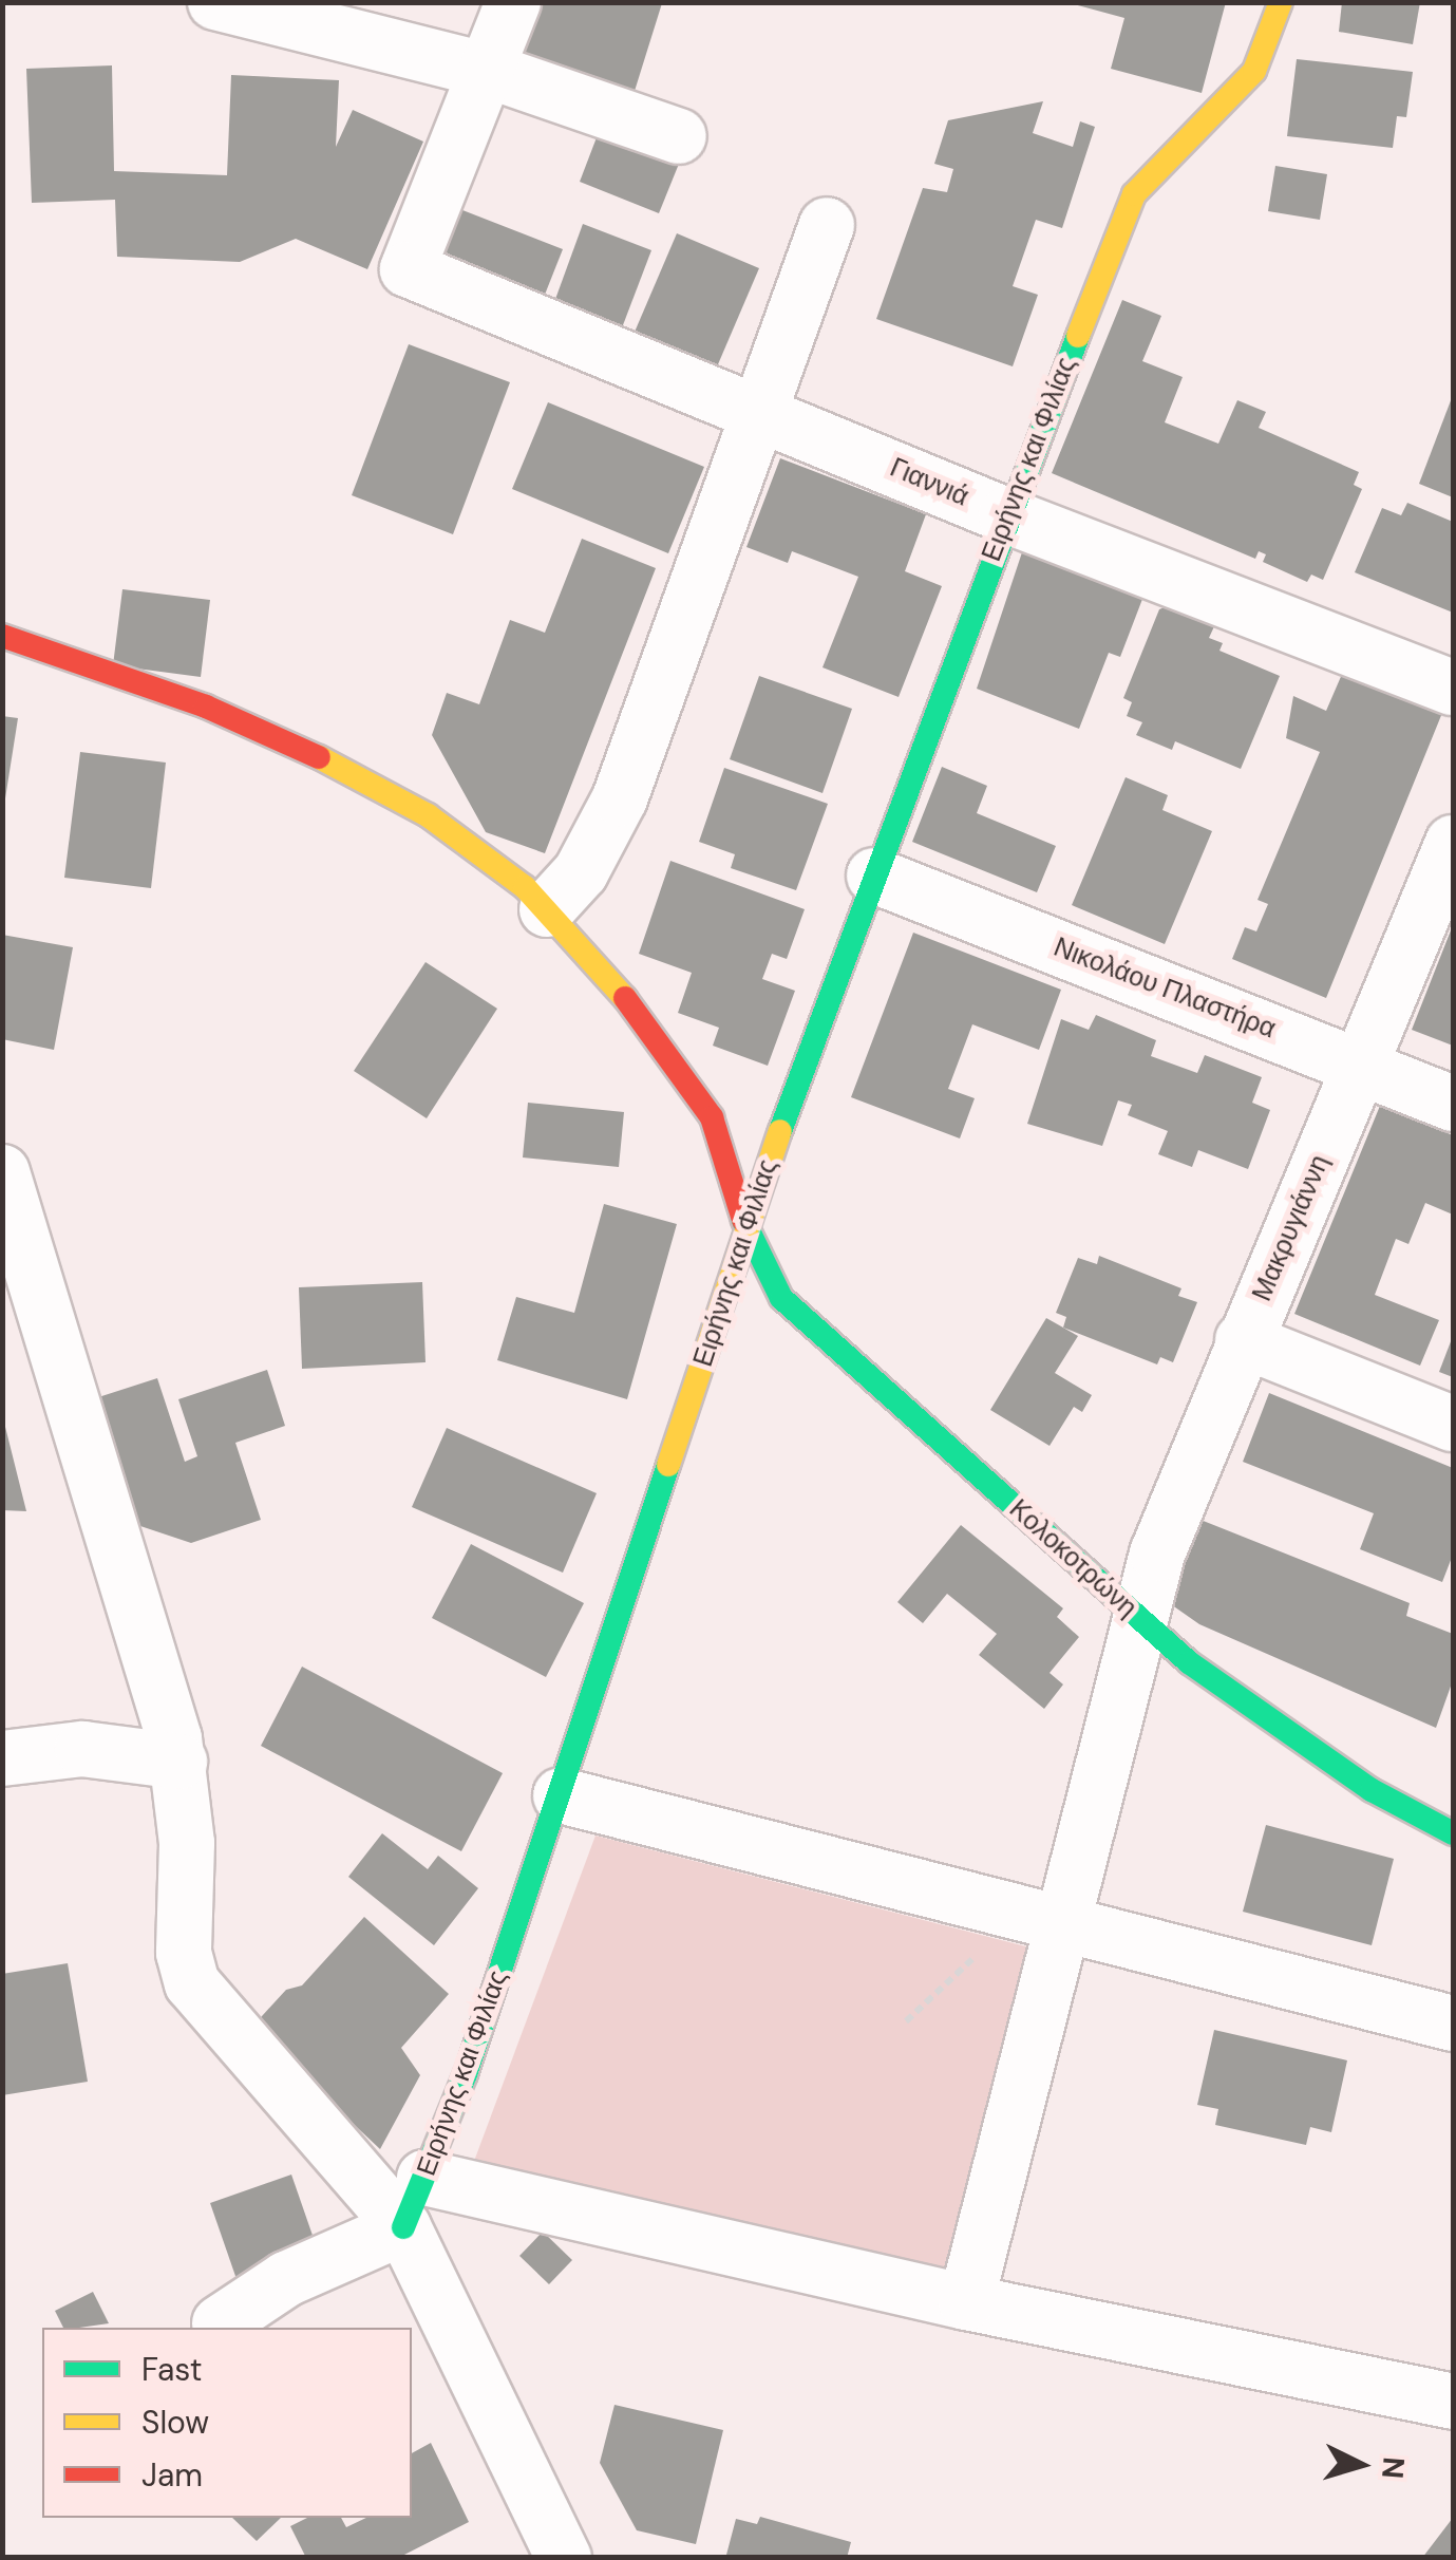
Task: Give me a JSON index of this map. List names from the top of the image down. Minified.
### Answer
{"streets":{"street":["Ειρήνης και Φιλίας","Γιαννιά","Νικολάου Πλαστήρα","Μακρυγιάννη","Κολοκοτρώνη"]},"crossings":[["Ειρήνης και Φιλίας","Γιαννιά"],["Ειρήνης και Φιλίας","Νικολάου Πλαστήρα"],["Ειρήνης και Φιλίας","Κολοκοτρώνη"],["Νικολάου Πλαστήρα","Μακρυγιάννη"],["Μακρυγιάννη","Κολοκοτρώνη"]],"legend":["Fast","Slow","Jam"],"north":"right"}
